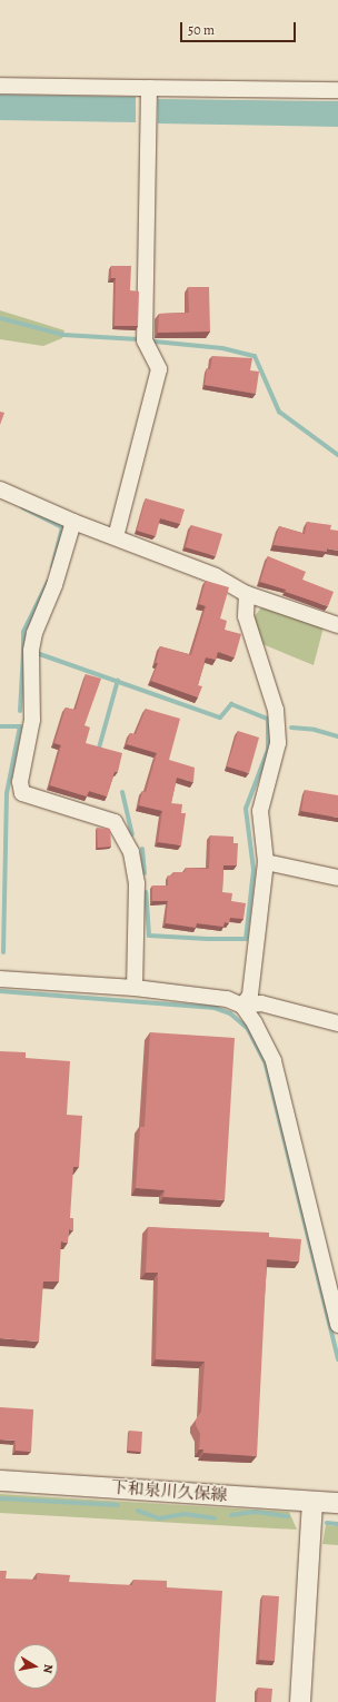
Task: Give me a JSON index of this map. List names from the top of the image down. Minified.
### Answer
{"streets":{"street":["下和泉川久保線"]},"scale_bar":"50 m","north":"right"}
